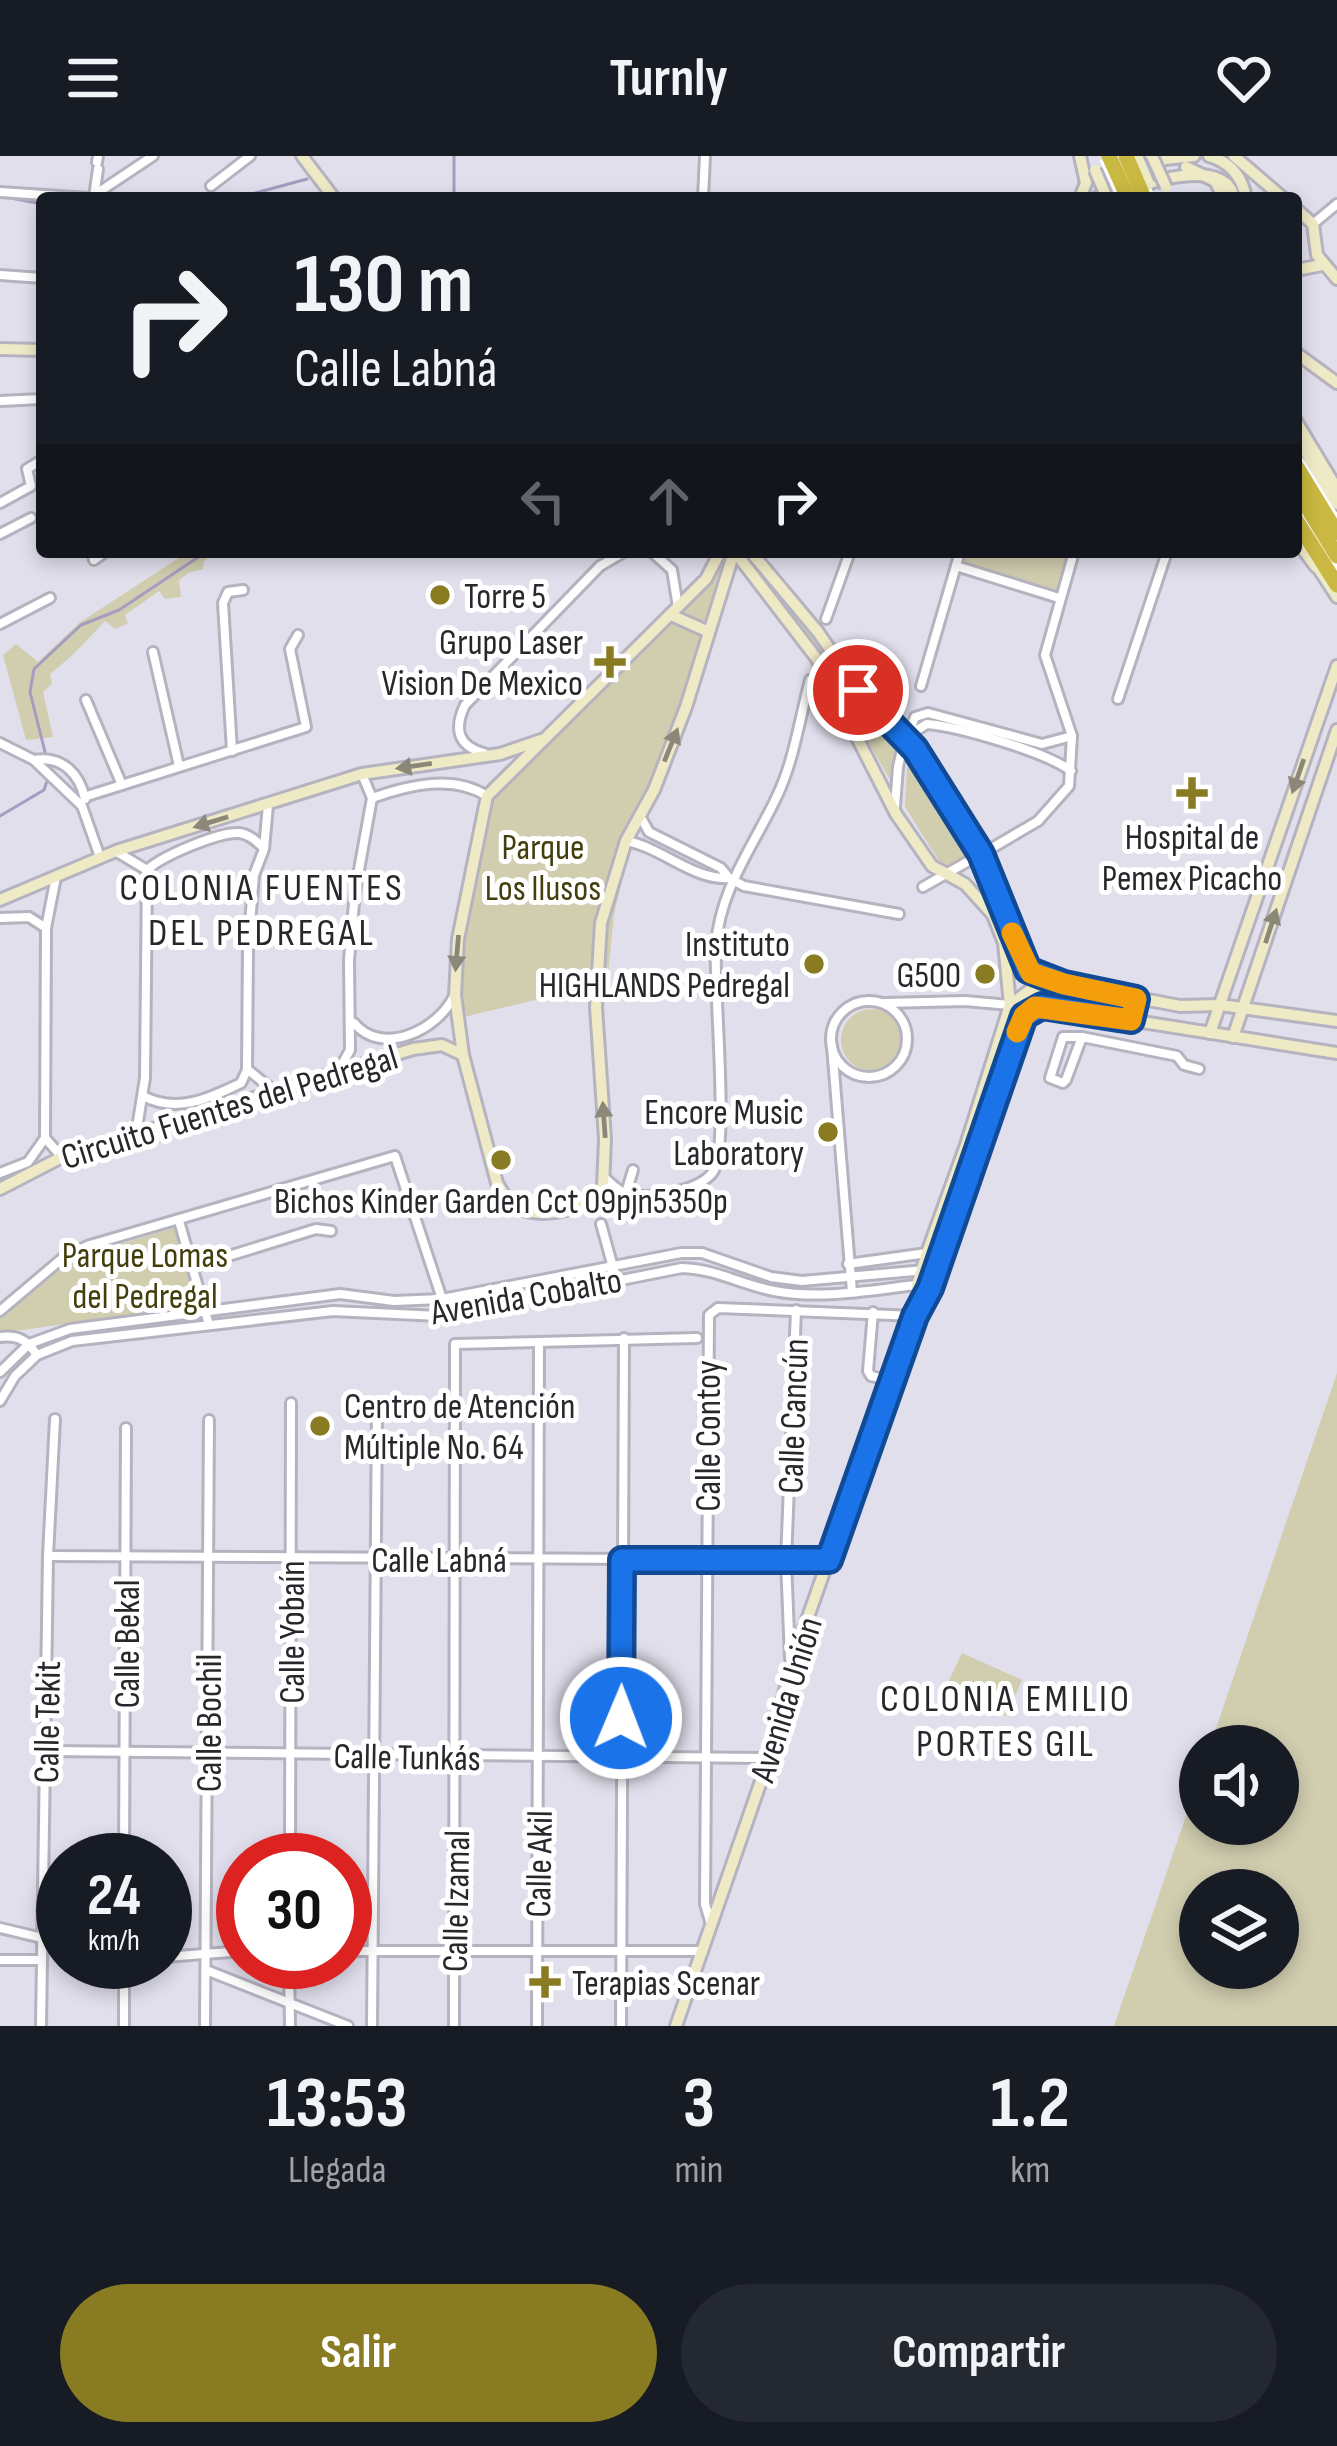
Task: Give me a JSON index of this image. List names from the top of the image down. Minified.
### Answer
{"streets":{"street":["Circuito Fuentes del Pedregal","Avenida Cobalto","Calle Cancún","Calle Contoy","Calle Labná","Calle Yobaín","Calle Bekal","Avenida Unión","Calle Tekit","Calle Bochil","Calle Tunkás","Calle Akil","Calle Izamal"]},"crossings":[["Avenida Cobalto","Avenida Unión"],["Calle Cancún","Calle Contoy"],["Calle Cancún","Calle Labná"],["Calle Cancún","Avenida Unión"],["Calle Contoy","Calle Labná"],["Calle Contoy","Avenida Unión"],["Calle Contoy","Calle Tunkás"],["Calle Labná","Calle Yobaín"],["Calle Labná","Calle Bekal"],["Calle Labná","Avenida Unión"],["Calle Labná","Calle Tekit"],["Calle Labná","Calle Bochil"],["Calle Labná","Calle Akil"],["Calle Labná","Calle Izamal"],["Calle Yobaín","Calle Tunkás"],["Calle Bekal","Calle Tunkás"],["Avenida Unión","Calle Tunkás"],["Calle Tekit","Calle Tunkás"],["Calle Bochil","Calle Tunkás"],["Calle Tunkás","Calle Akil"],["Calle Tunkás","Calle Izamal"],["Calle Akil","Calle Izamal"]],"districts":["COLONIA FUENTES DEL PEDREGAL","COLONIA EMILIO PORTES GIL"],"parks":["Parque Los Ilusos","Parque Lomas del Pedregal"],"places":{"other":["Torre 5","Instituto HIGHLANDS Pedregal","G500","Encore Music Laboratory","Bichos Kinder Garden Cct 09pjn5350p","Centro de Atención Múltiple No. 64"],"health":["Grupo Laser Vision De Mexico","Hospital de Pemex Picacho","Terapias Scenar"]},"page":{"header":"Turnly","turn":["130 m","Calle Labná"],"speed":"24 km/h","limit":"30","eta":["13:53","Llegada","3","min","1.2","km"],"buttons":["Salir","Compartir"]}}
